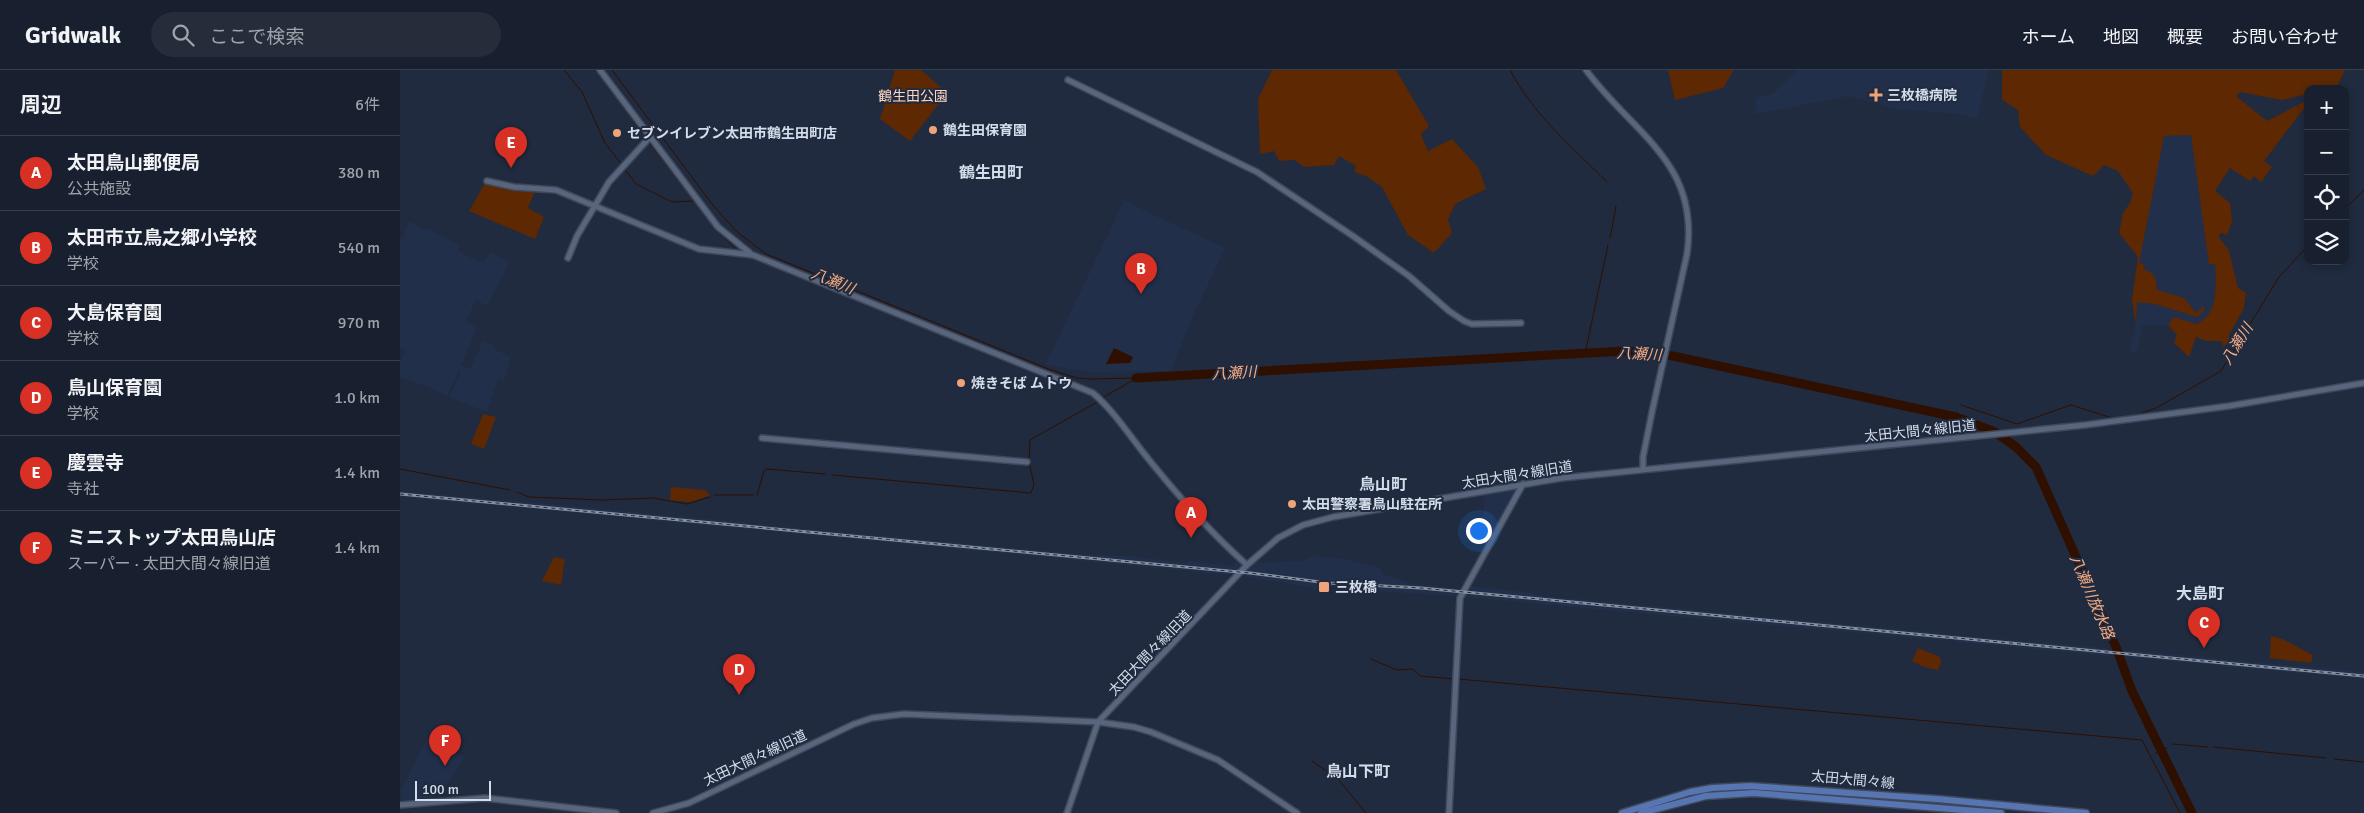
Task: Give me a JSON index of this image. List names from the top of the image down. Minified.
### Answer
{"streets":{"main road":["太田大間々線"],"street":["太田大間々線旧道"]},"districts":["鶴生田町","鳥山町","大島町","鳥山下町"],"water":["八瀬川","八瀬川放水路"],"parks":["鶴生田公園"],"places":{"health":["三枚橋病院"],"other":["鶴生田保育園","セブンイレブン太田市鶴生田町店","焼きそば ムトウ","太田警察署鳥山駐在所"],"transit":["三枚橋"]},"scale_bar":"100 m","page":{"header":"Gridwalk","search":"ここで検索","nav":["ホーム","地図","概要","お問い合わせ"],"heading":["周辺","6件"],"map_buttons":["+","−"],"pins":["E","B","A","C","D","F"],"list":[{"mark":"A","name":"太田鳥山郵便局","note":"公共施設","value":"380 m"},{"mark":"B","name":"太田市立鳥之郷小学校","note":"学校","value":"540 m"},{"mark":"C","name":"大島保育園","note":"学校","value":"970 m"},{"mark":"D","name":"鳥山保育園","note":"学校","value":"1.0 km"},{"mark":"E","name":"慶雲寺","note":"寺社","value":"1.4 km"},{"mark":"F","name":"ミニストップ太田鳥山店","note":"スーパー · 太田大間々線旧道","value":"1.4 km"}],"scale":"100 m"}}
